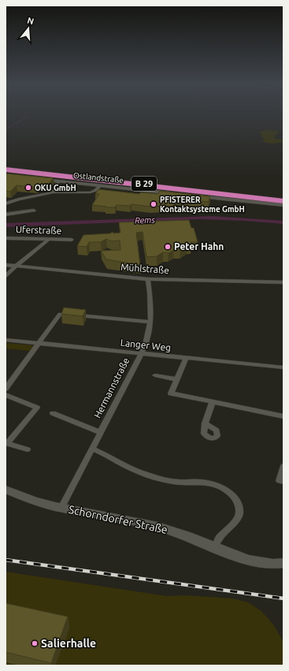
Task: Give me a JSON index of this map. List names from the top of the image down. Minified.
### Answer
{"streets":{"highway":["B 29"],"street":["Ostlandstraße","Uferstraße","Mühlstraße","Langer Weg","Hermannstraße","Schorndorfer Straße"]},"crossings":[["Mühlstraße","Hermannstraße"],["Langer Weg","Hermannstraße"],["Hermannstraße","Schorndorfer Straße"]],"water":["Rems"],"places":["OKU GmbH","PFISTERER Kontaktsysteme GmbH","Peter Hahn","Salierhalle"],"north":"top"}
